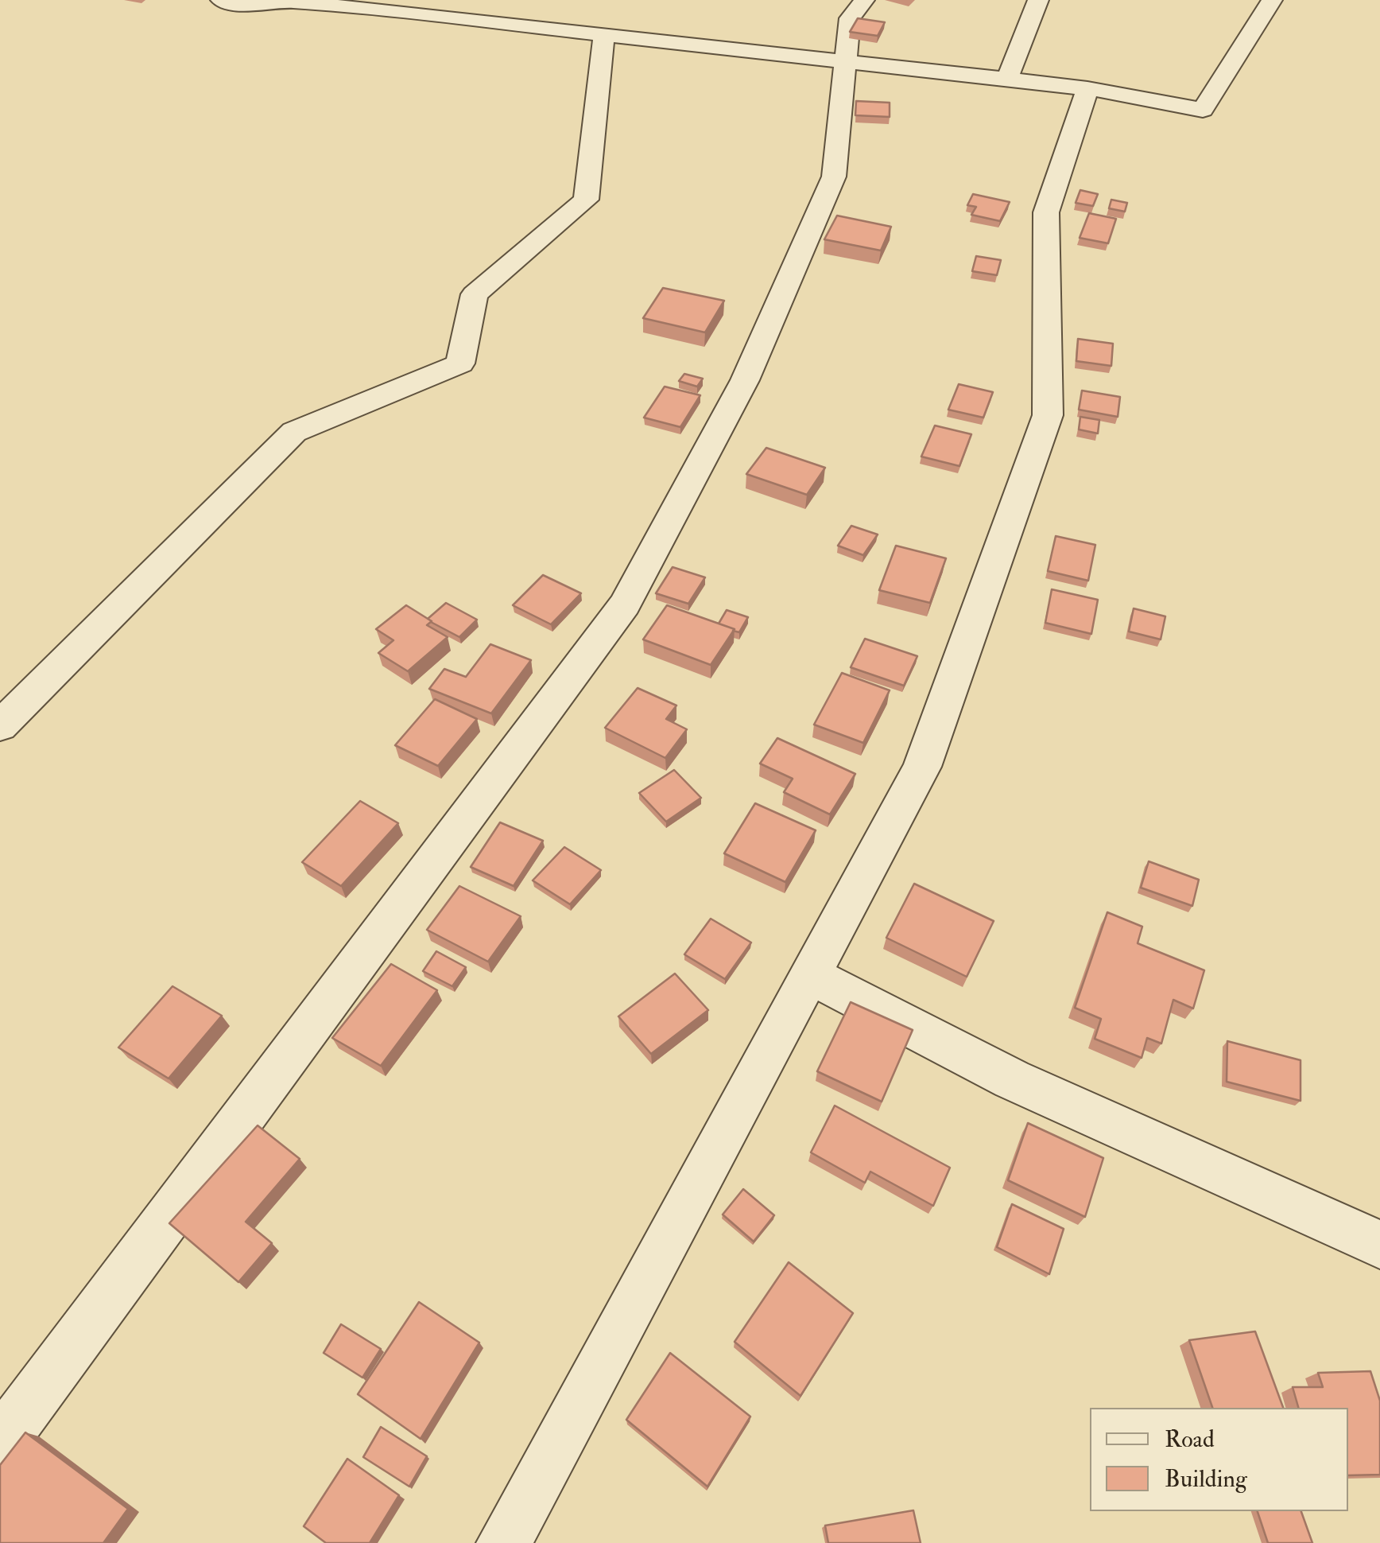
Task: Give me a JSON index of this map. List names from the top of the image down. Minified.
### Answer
{"legend":["Road","Building"]}
